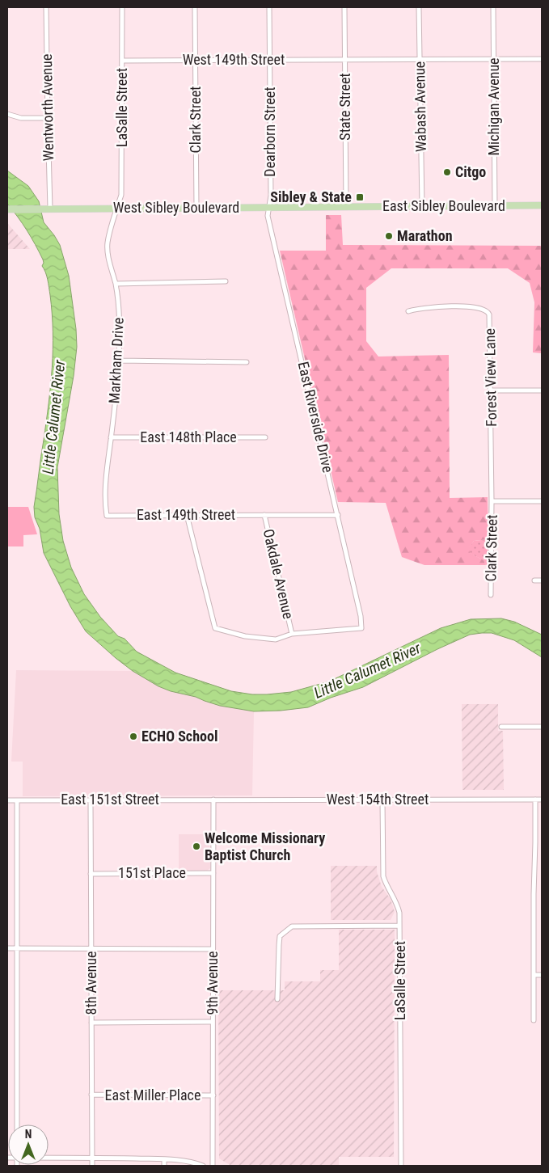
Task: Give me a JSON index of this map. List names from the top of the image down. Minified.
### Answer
{"streets":{"main road":["East Sibley Boulevard","West Sibley Boulevard"],"street":["West 149th Street","State Street","Wabash Avenue","Michigan Avenue","Wentworth Avenue","LaSalle Street","Clark Street","Dearborn Street","Markham Drive","Forest View Lane","East Riverside Drive","East 148th Place","East 149th Street","Oakdale Avenue","East 151st Street","West 154th Street","151st Place","8th Avenue","9th Avenue","East Miller Place"]},"crossings":[["West 149th Street","State Street"],["West 149th Street","LaSalle Street"],["West 149th Street","Clark Street"],["West 149th Street","Dearborn Street"],["State Street","East Sibley Boulevard"],["State Street","West Sibley Boulevard"],["Wabash Avenue","East Sibley Boulevard"],["Michigan Avenue","East Sibley Boulevard"],["Wentworth Avenue","West Sibley Boulevard"],["LaSalle Street","West Sibley Boulevard"],["LaSalle Street","Markham Drive"],["LaSalle Street","West 154th Street"],["Clark Street","West Sibley Boulevard"],["Clark Street","Forest View Lane"],["Dearborn Street","West Sibley Boulevard"],["Dearborn Street","East Riverside Drive"],["East Sibley Boulevard","West Sibley Boulevard"],["West Sibley Boulevard","Markham Drive"],["West Sibley Boulevard","East Riverside Drive"],["Markham Drive","East 148th Place"],["Markham Drive","East 149th Street"],["East Riverside Drive","East 149th Street"],["East Riverside Drive","Oakdale Avenue"],["East 149th Street","Oakdale Avenue"],["East 151st Street","West 154th Street"],["East 151st Street","8th Avenue"],["East 151st Street","9th Avenue"],["West 154th Street","9th Avenue"],["151st Place","8th Avenue"],["151st Place","9th Avenue"],["8th Avenue","East Miller Place"],["9th Avenue","East Miller Place"]],"water":["Little Calumet River"],"places":{"other":["Citgo","Marathon","ECHO School","Welcome Missionary Baptist Church"],"transit":["Sibley & State"]},"north":"top"}
